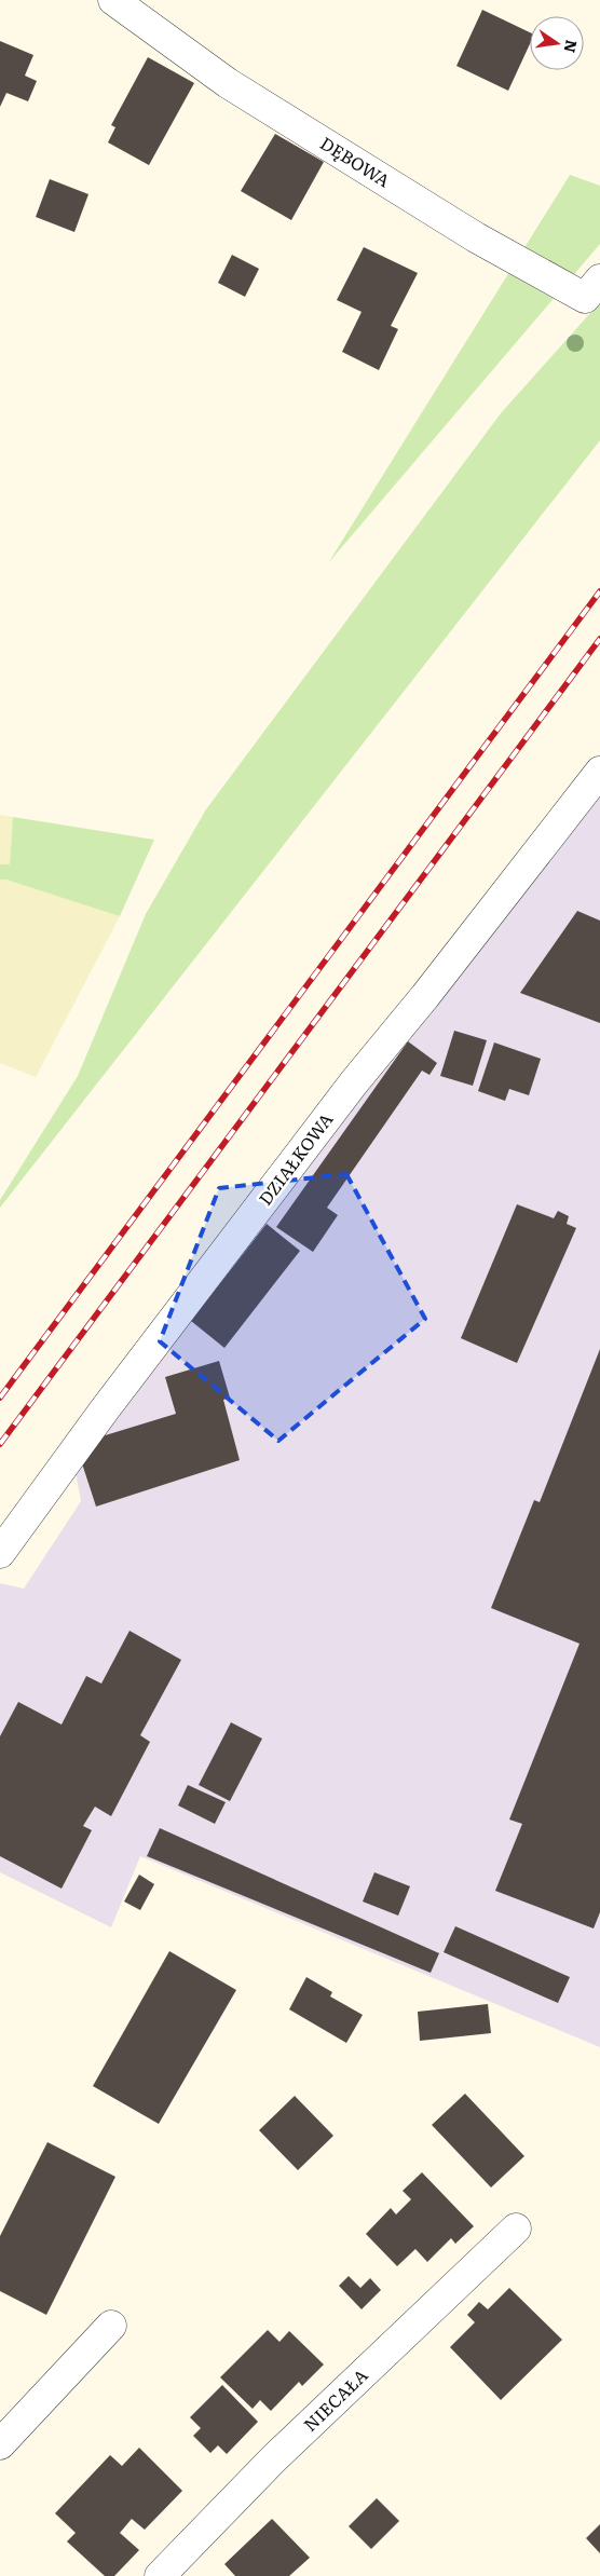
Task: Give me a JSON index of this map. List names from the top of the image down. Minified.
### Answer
{"streets":{"street":["DĘBOWA","DZIAŁKOWA","NIECAŁA"]},"north":"right"}
